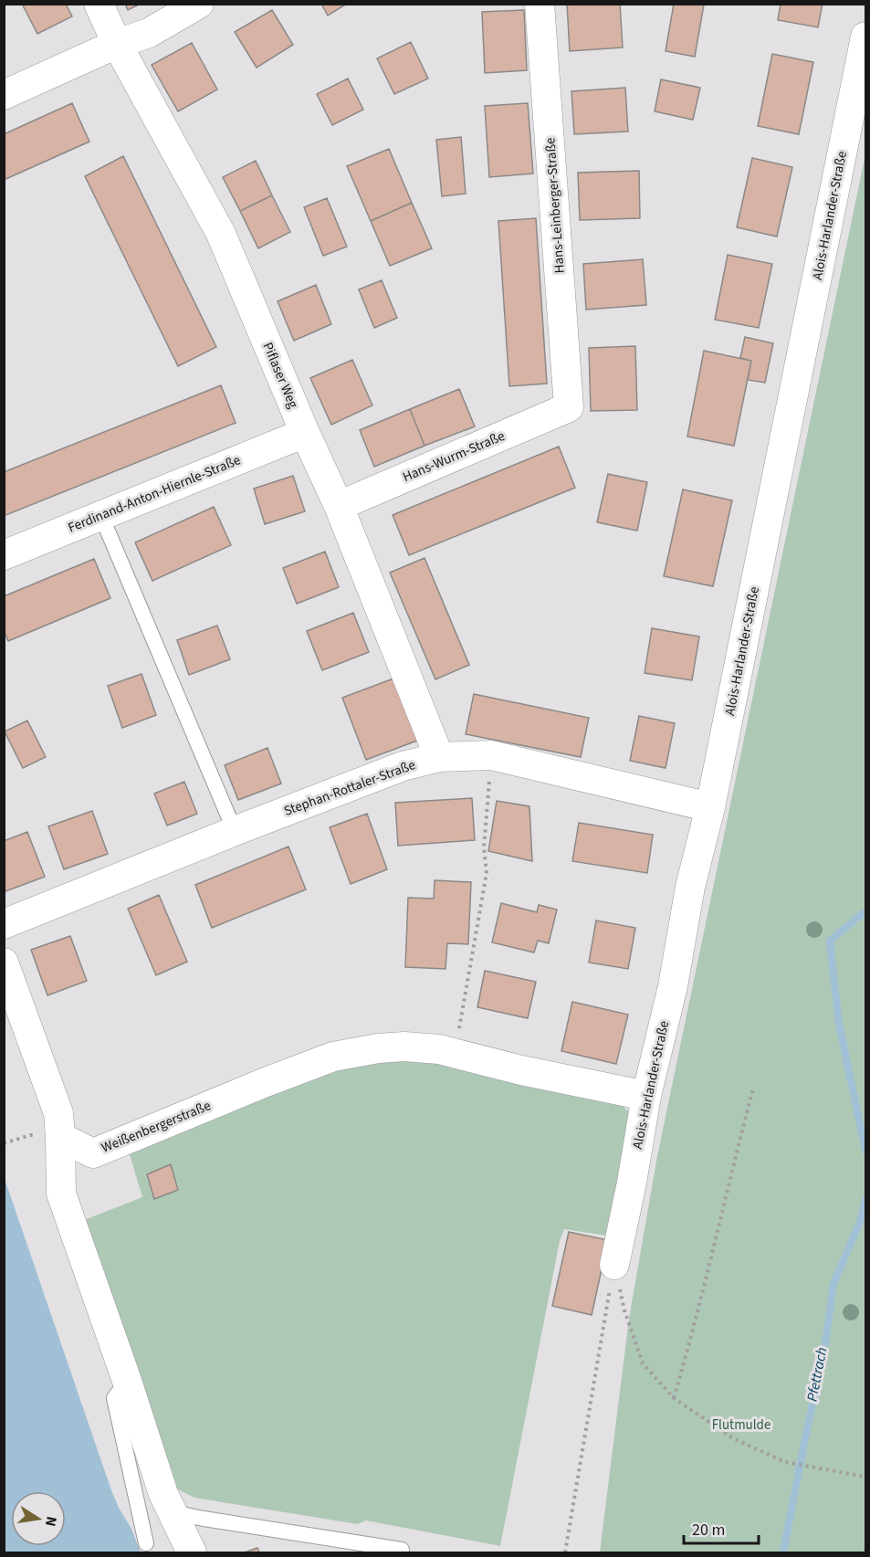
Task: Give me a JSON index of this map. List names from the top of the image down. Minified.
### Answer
{"streets":{"street":["Hans-Leinberger-Straße","Alois-Harlander-Straße","Piflaser Weg","Hans-Wurm-Straße","Ferdinand-Anton-Hiernle-Straße","Stephan-Rottaler-Straße","Weißenbergerstraße"]},"crossings":[["Hans-Leinberger-Straße","Hans-Wurm-Straße"],["Alois-Harlander-Straße","Stephan-Rottaler-Straße"],["Alois-Harlander-Straße","Weißenbergerstraße"],["Piflaser Weg","Hans-Wurm-Straße"],["Piflaser Weg","Ferdinand-Anton-Hiernle-Straße"],["Piflaser Weg","Stephan-Rottaler-Straße"]],"water":["Pfettrach"],"parks":["Flutmulde"],"scale_bar":"20 m","north":"right"}
